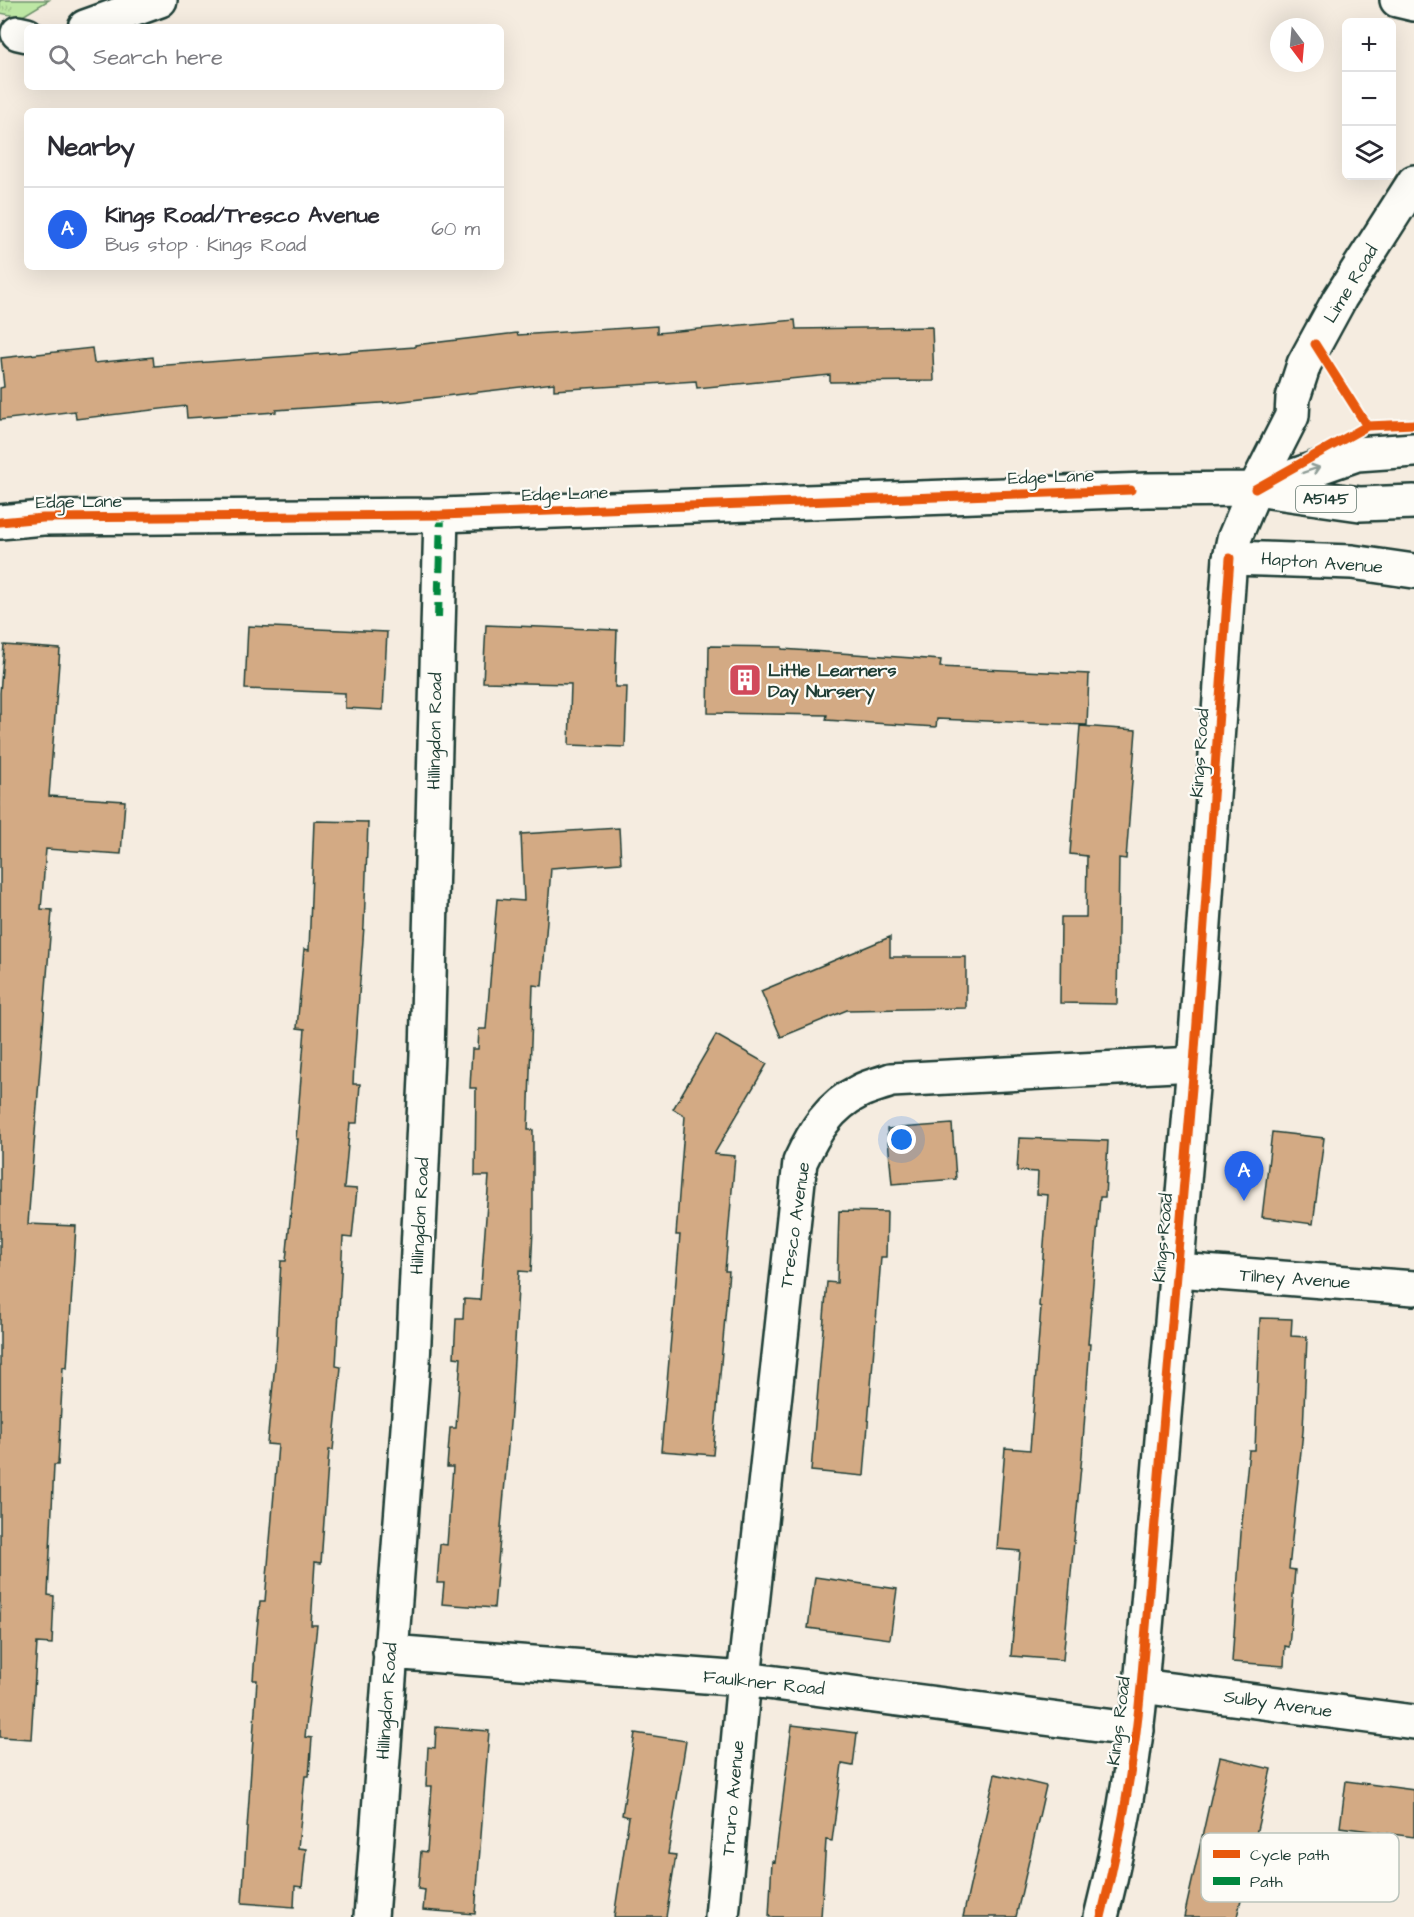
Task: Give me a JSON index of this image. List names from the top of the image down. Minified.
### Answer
{"streets":{"main road":["Lime Road","Edge Lane","A5145","Hapton Avenue","Hillingdon Road","Kings Road","Tresco Avenue","Tilney Avenue","Faulkner Road","Sulby Avenue","Truro Avenue"]},"crossings":[["Lime Road","Edge Lane"],["Lime Road","Kings Road"],["Edge Lane","Hillingdon Road"],["Edge Lane","Kings Road"],["Hapton Avenue","Kings Road"],["Hillingdon Road","Faulkner Road"],["Kings Road","Tresco Avenue"],["Kings Road","Tilney Avenue"],["Kings Road","Faulkner Road"],["Kings Road","Sulby Avenue"],["Tresco Avenue","Faulkner Road"],["Tresco Avenue","Truro Avenue"],["Faulkner Road","Truro Avenue"]],"places":{"building":["Little Learners Day Nursery"]},"legend":["Cycle path","Path"],"north":"bottom","page":{"map_buttons":["+","−"],"search":"Search here","heading":"Nearby","list":[{"mark":"A","name":"Kings Road/Tresco Avenue","note":"Bus stop · Kings Road","value":"60 m"}],"pins":"A"}}
